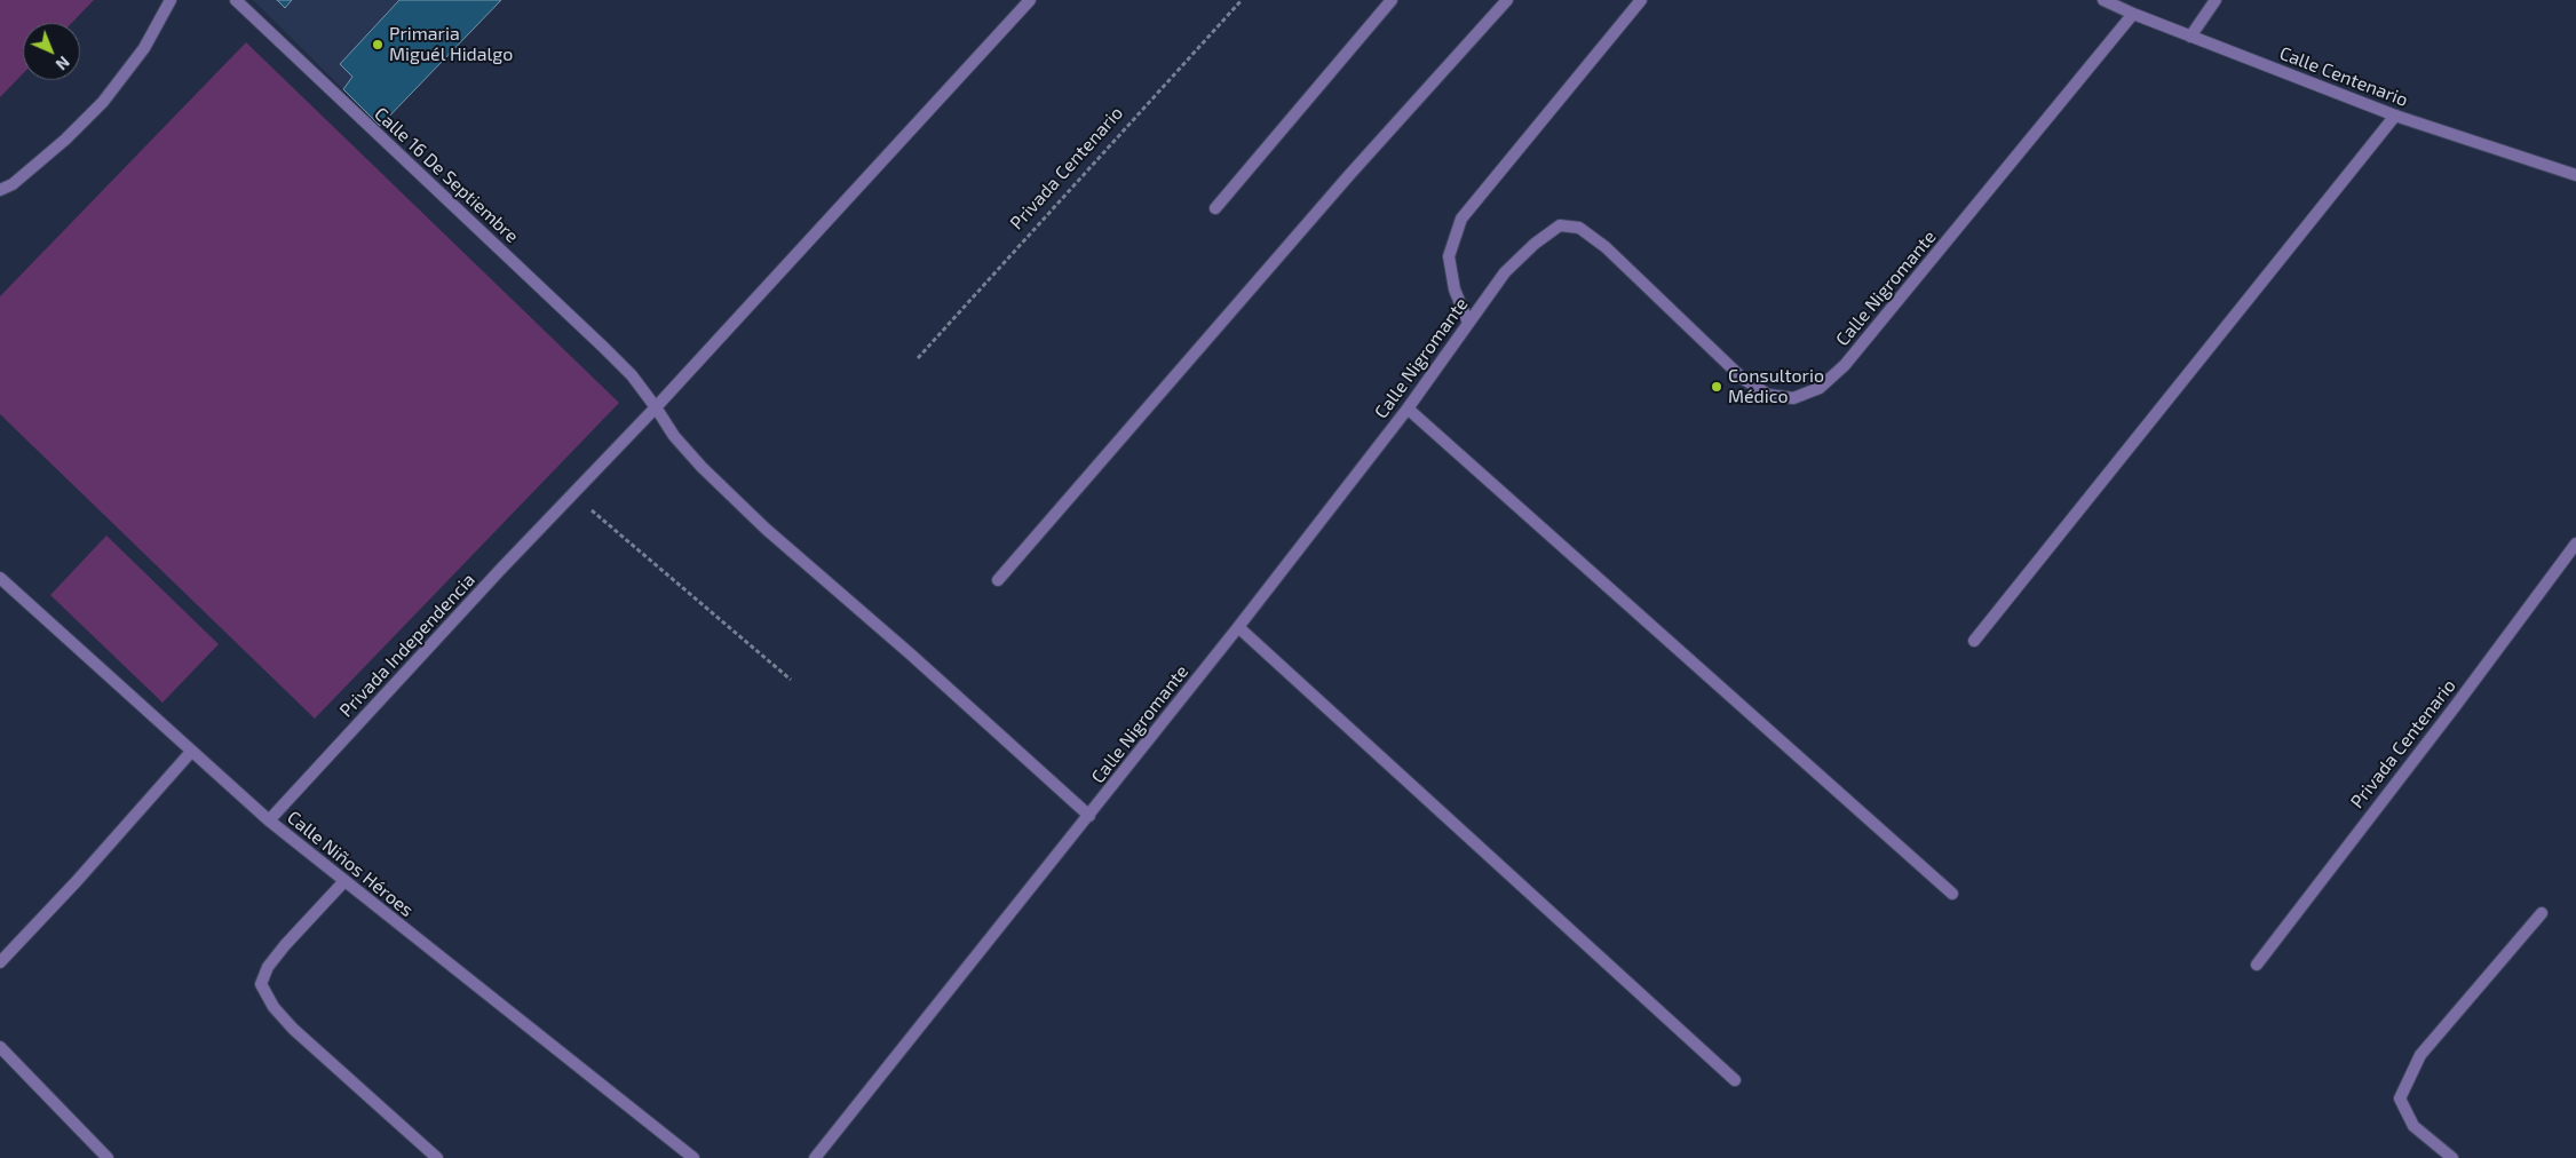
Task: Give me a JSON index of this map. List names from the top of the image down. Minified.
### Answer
{"streets":{"street":["Calle Centenario","Privada Centenario","Calle 16 De Septiembre","Calle Nigromante","Privada Independencia","Calle Niños Héroes"]},"crossings":[["Calle Centenario","Calle Nigromante"],["Calle 16 De Septiembre","Privada Independencia"],["Privada Independencia","Calle Niños Héroes"]],"places":["Primaria Miguél Hidalgo","Consultorio Médico"],"north":"bottom right"}
